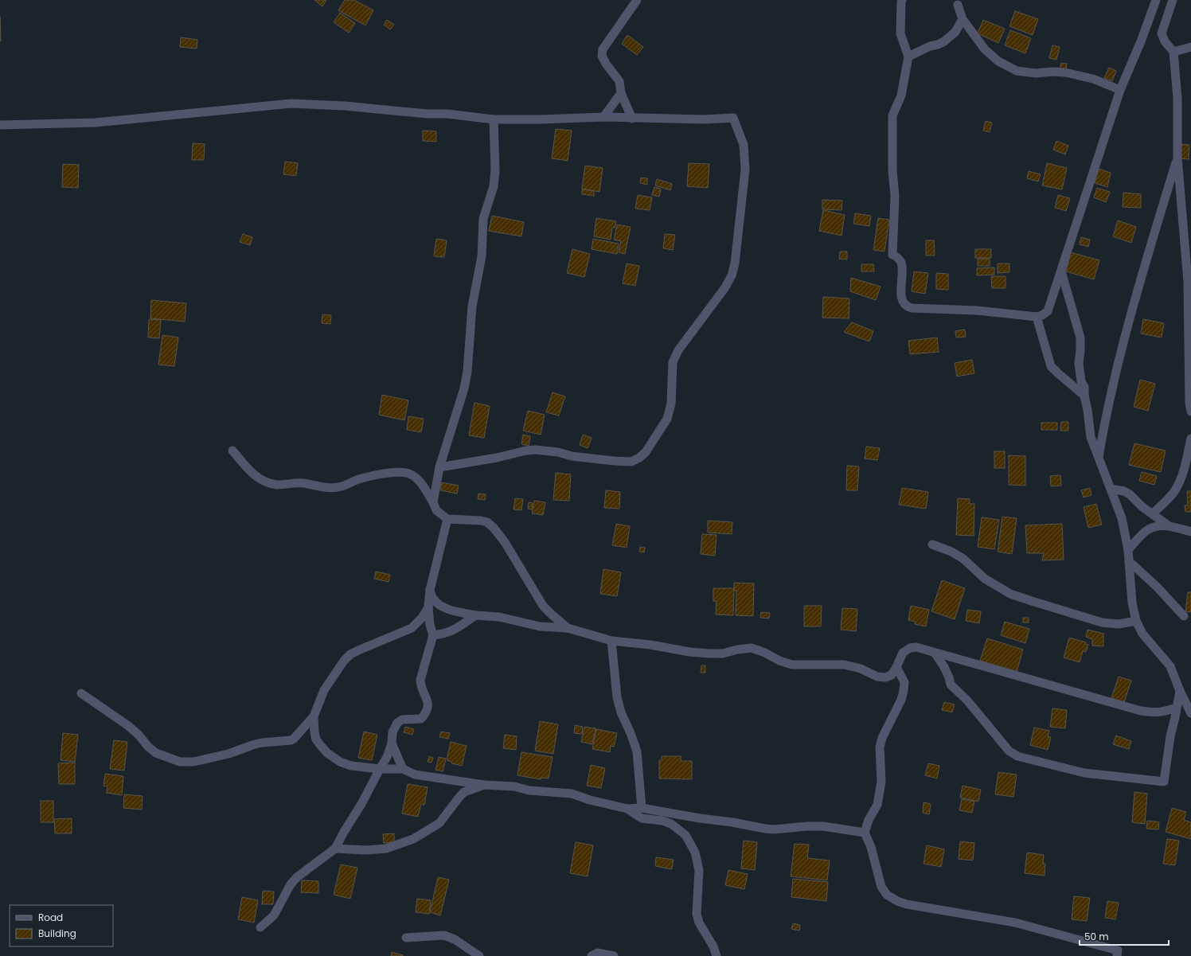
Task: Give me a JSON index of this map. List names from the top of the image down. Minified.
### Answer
{"legend":["Road","Building"],"scale_bar":"50 m"}
